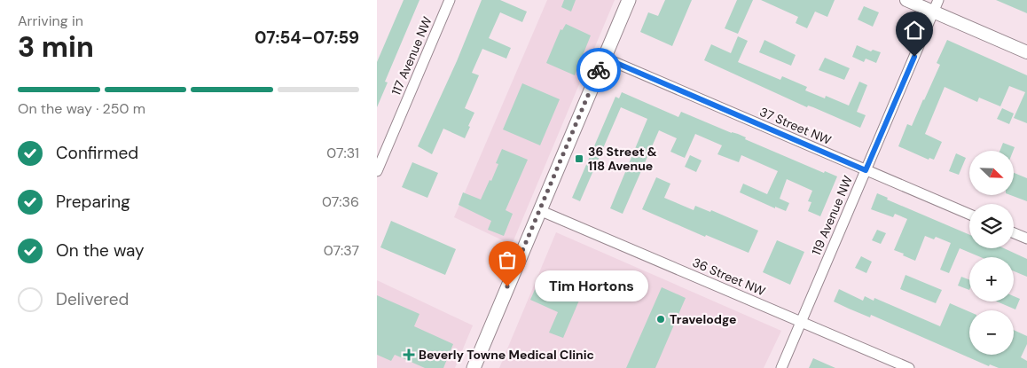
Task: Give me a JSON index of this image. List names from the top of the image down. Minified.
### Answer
{"streets":{"street":["117 Avenue NW","37 Street NW","119 Avenue NW","36 Street NW"]},"crossings":[["37 Street NW","119 Avenue NW"],["119 Avenue NW","36 Street NW"]],"places":{"transit":["36 Street & 118 Avenue"],"other":["Tim Hortons","Travelodge"],"health":["Beverly Towne Medical Clinic"]},"north":"bottom right","page":{"heading":["3 min","Arriving in","07:54–07:59"],"bar":"On the way · 250 m","list":[["Confirmed","07:31"],["Preparing","07:36"],["On the way","07:37"],"Delivered"],"map_buttons":["+","−"],"bubble":"Tim Hortons"}}
